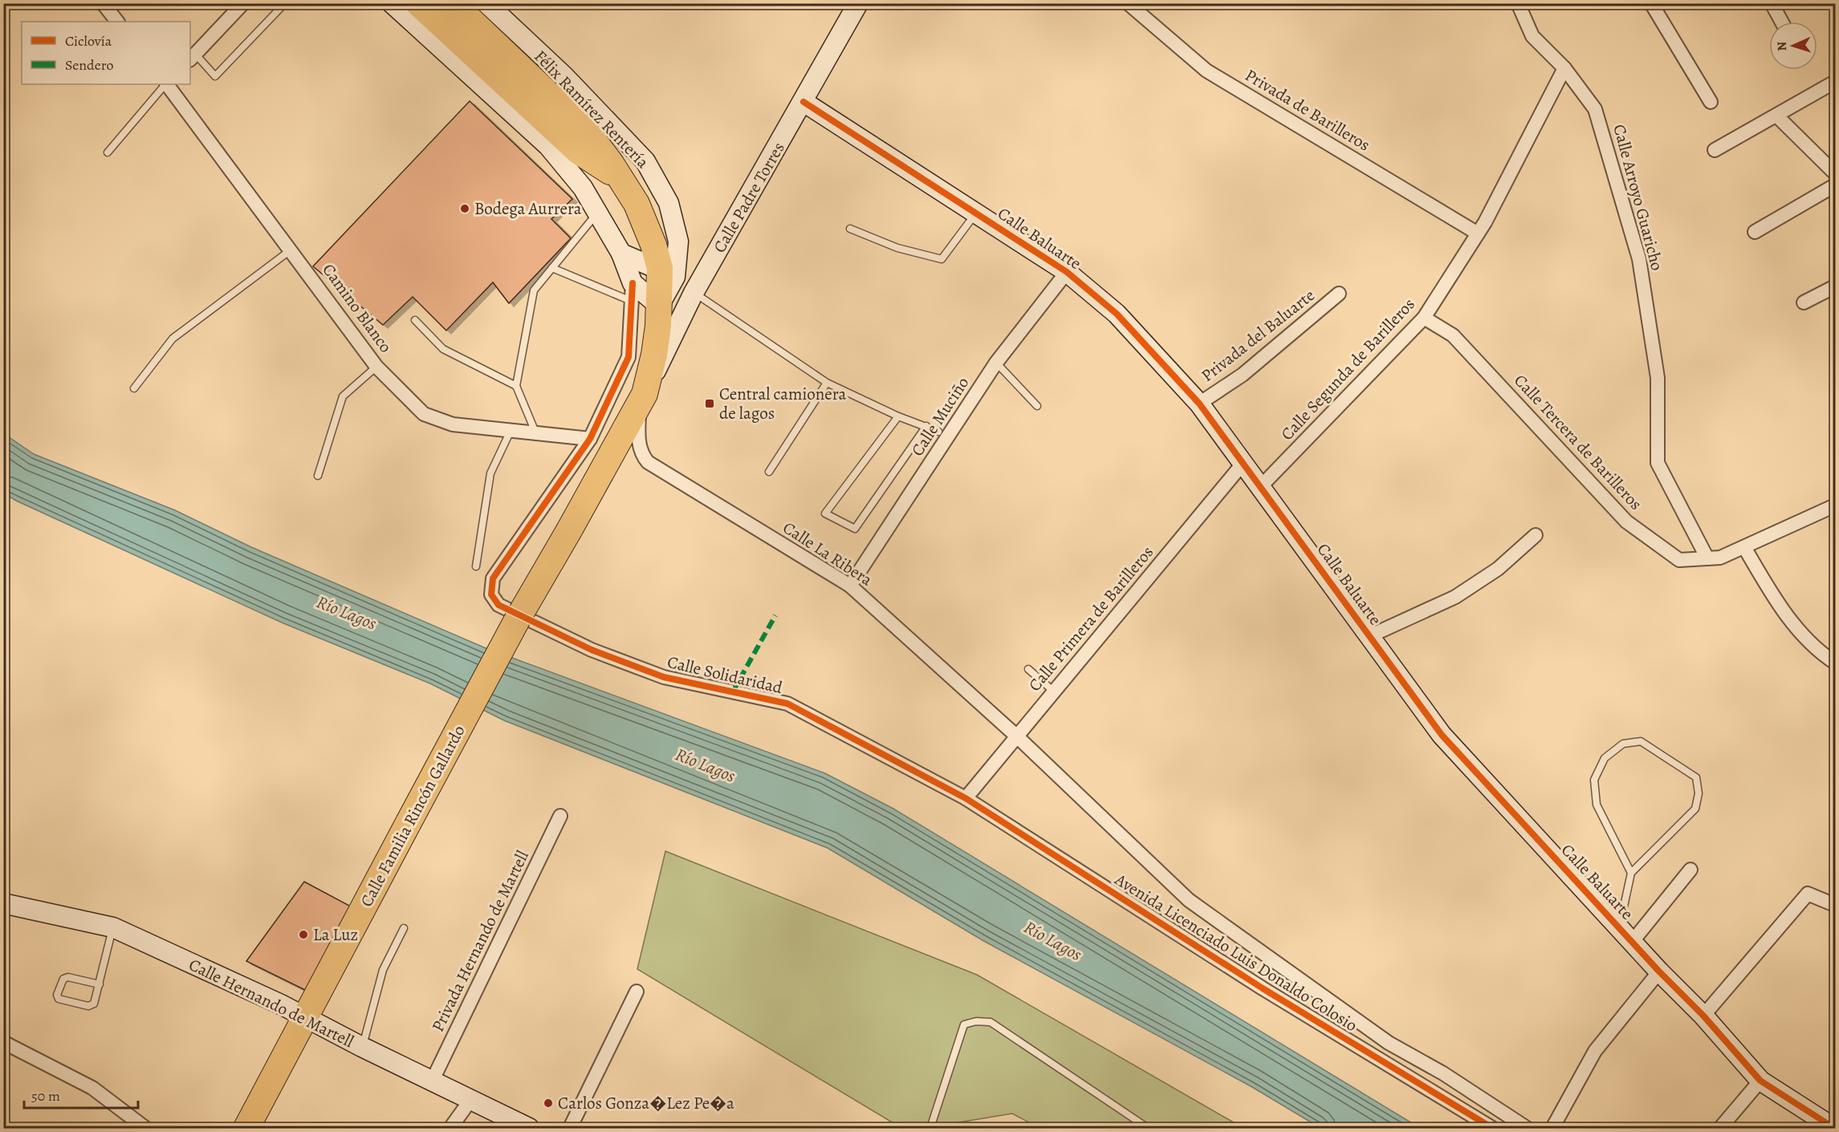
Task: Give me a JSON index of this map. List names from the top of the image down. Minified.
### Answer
{"streets":{"highway":["Calle Familia Rincón Gallardo"],"street":["Félix Ramírez Rentería","Privada de Barilleros","Calle Padre Torres","Calle Arroyo Guaricho","Calle Baluarte","Camino Blanco","Privada del Baluarte","Calle Segunda de Barilleros","Calle Muciño","Calle Tercera de Barilleros","Calle La Ribera","Calle Primera de Barilleros","Calle Solidaridad","Privada Hernando de Martell","Avenida Licenciado Luis Donaldo Colosio","Calle Hernando de Martell"]},"crossings":[["Félix Ramírez Rentería","Calle Familia Rincón Gallardo"],["Privada de Barilleros","Calle Segunda de Barilleros"],["Calle Padre Torres","Calle Baluarte"],["Calle Padre Torres","Calle La Ribera"],["Calle Padre Torres","Calle Familia Rincón Gallardo"],["Calle Arroyo Guaricho","Calle Segunda de Barilleros"],["Calle Arroyo Guaricho","Calle Tercera de Barilleros"],["Calle Baluarte","Privada del Baluarte"],["Calle Baluarte","Calle Segunda de Barilleros"],["Calle Baluarte","Calle Muciño"],["Calle Baluarte","Calle Primera de Barilleros"],["Camino Blanco","Calle Solidaridad"],["Calle Segunda de Barilleros","Calle Tercera de Barilleros"],["Calle Muciño","Calle La Ribera"],["Calle La Ribera","Calle Primera de Barilleros"],["Calle La Ribera","Calle Familia Rincón Gallardo"],["Calle La Ribera","Avenida Licenciado Luis Donaldo Colosio"],["Calle Primera de Barilleros","Calle Solidaridad"],["Calle Primera de Barilleros","Avenida Licenciado Luis Donaldo Colosio"],["Calle Solidaridad","Avenida Licenciado Luis Donaldo Colosio"],["Calle Familia Rincón Gallardo","Calle Hernando de Martell"],["Privada Hernando de Martell","Calle Hernando de Martell"]],"water":["Río Lagos"],"places":{"other":["Bodega Aurrera","La Luz","Carlos Gonza�Lez Pe�a"],"transit":["Central camionera de lagos"]},"legend":["Ciclovía","Sendero"],"scale_bar":"50 m","north":"left"}
